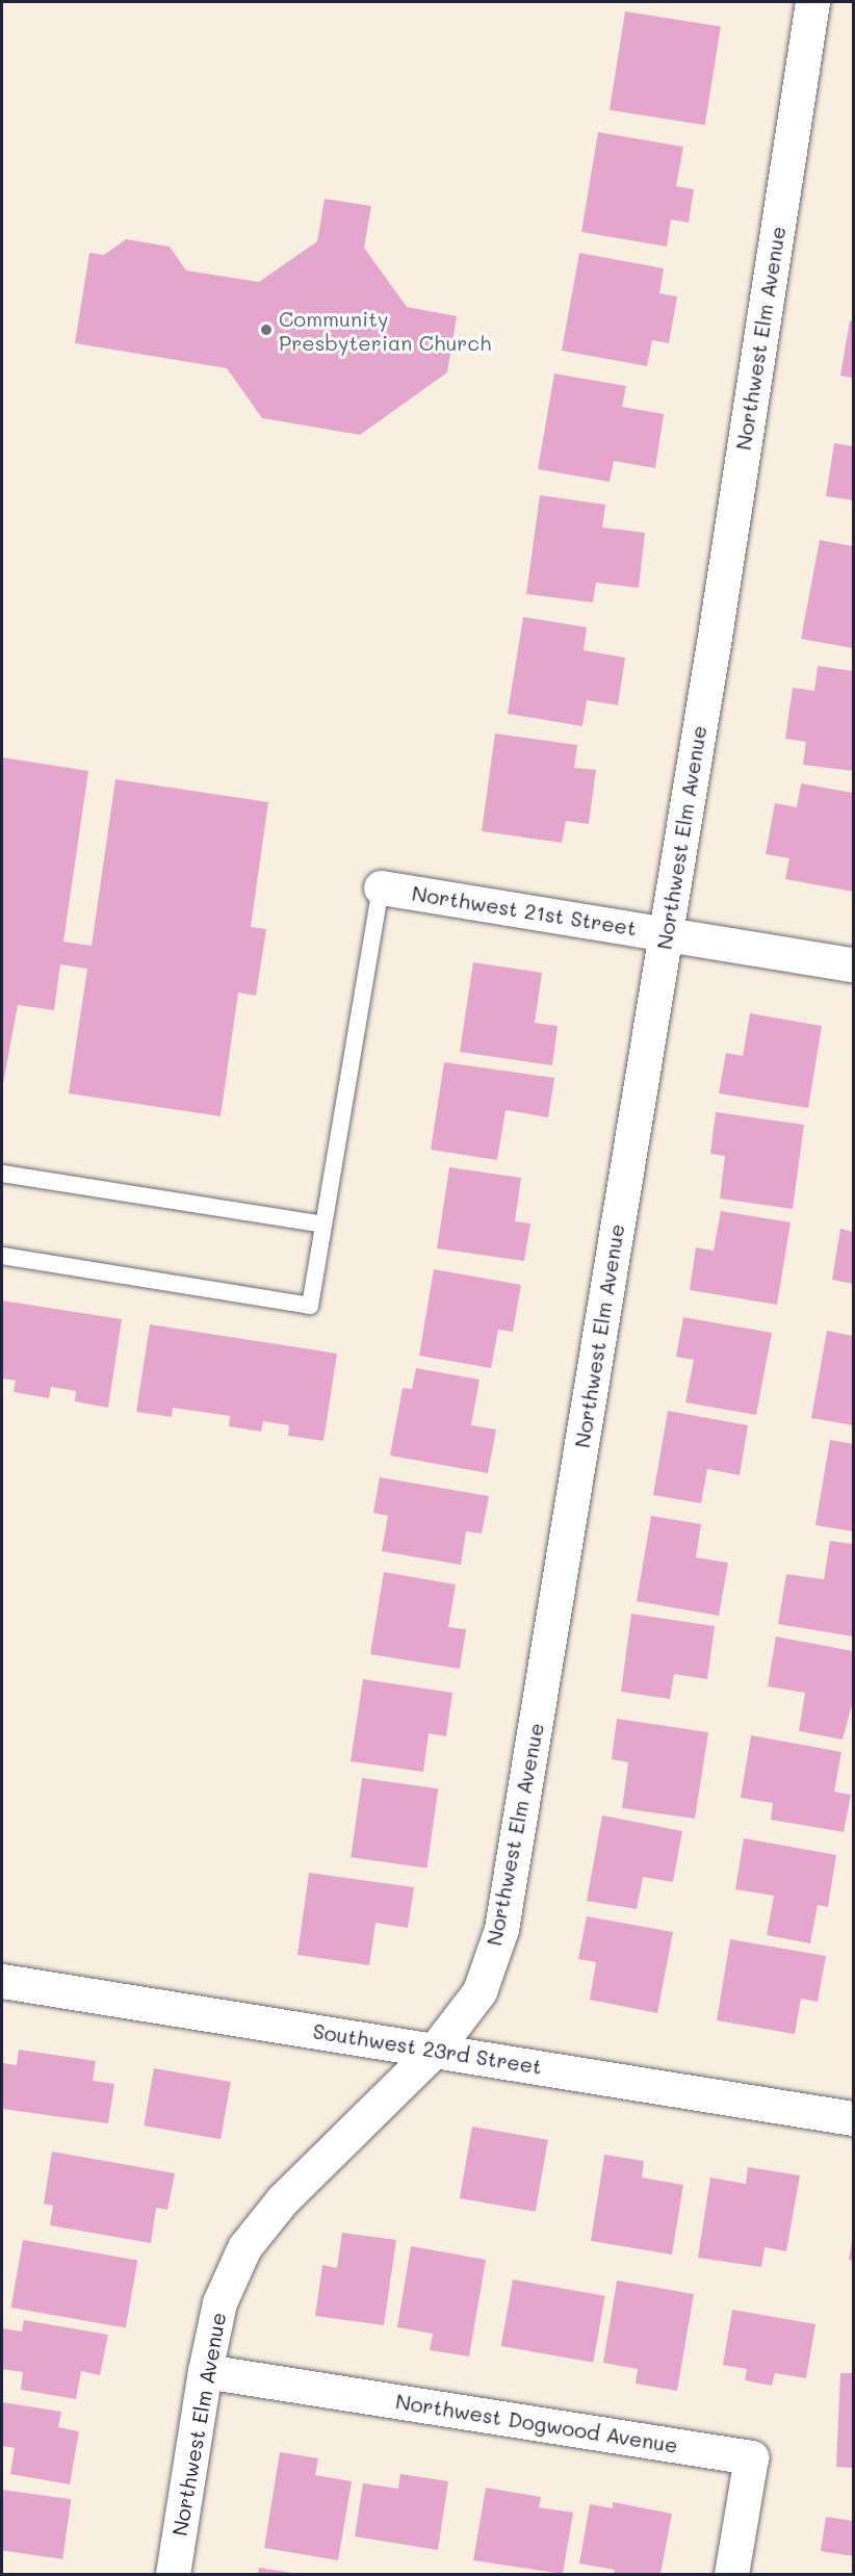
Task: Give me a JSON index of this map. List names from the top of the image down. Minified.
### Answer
{"streets":{"street":["Northwest Elm Avenue","Northwest 21st Street","Southwest 23rd Street","Northwest Dogwood Avenue"]},"crossings":[["Northwest Elm Avenue","Northwest 21st Street"],["Northwest Elm Avenue","Southwest 23rd Street"],["Northwest Elm Avenue","Northwest Dogwood Avenue"]],"places":["Community Presbyterian Church"]}
